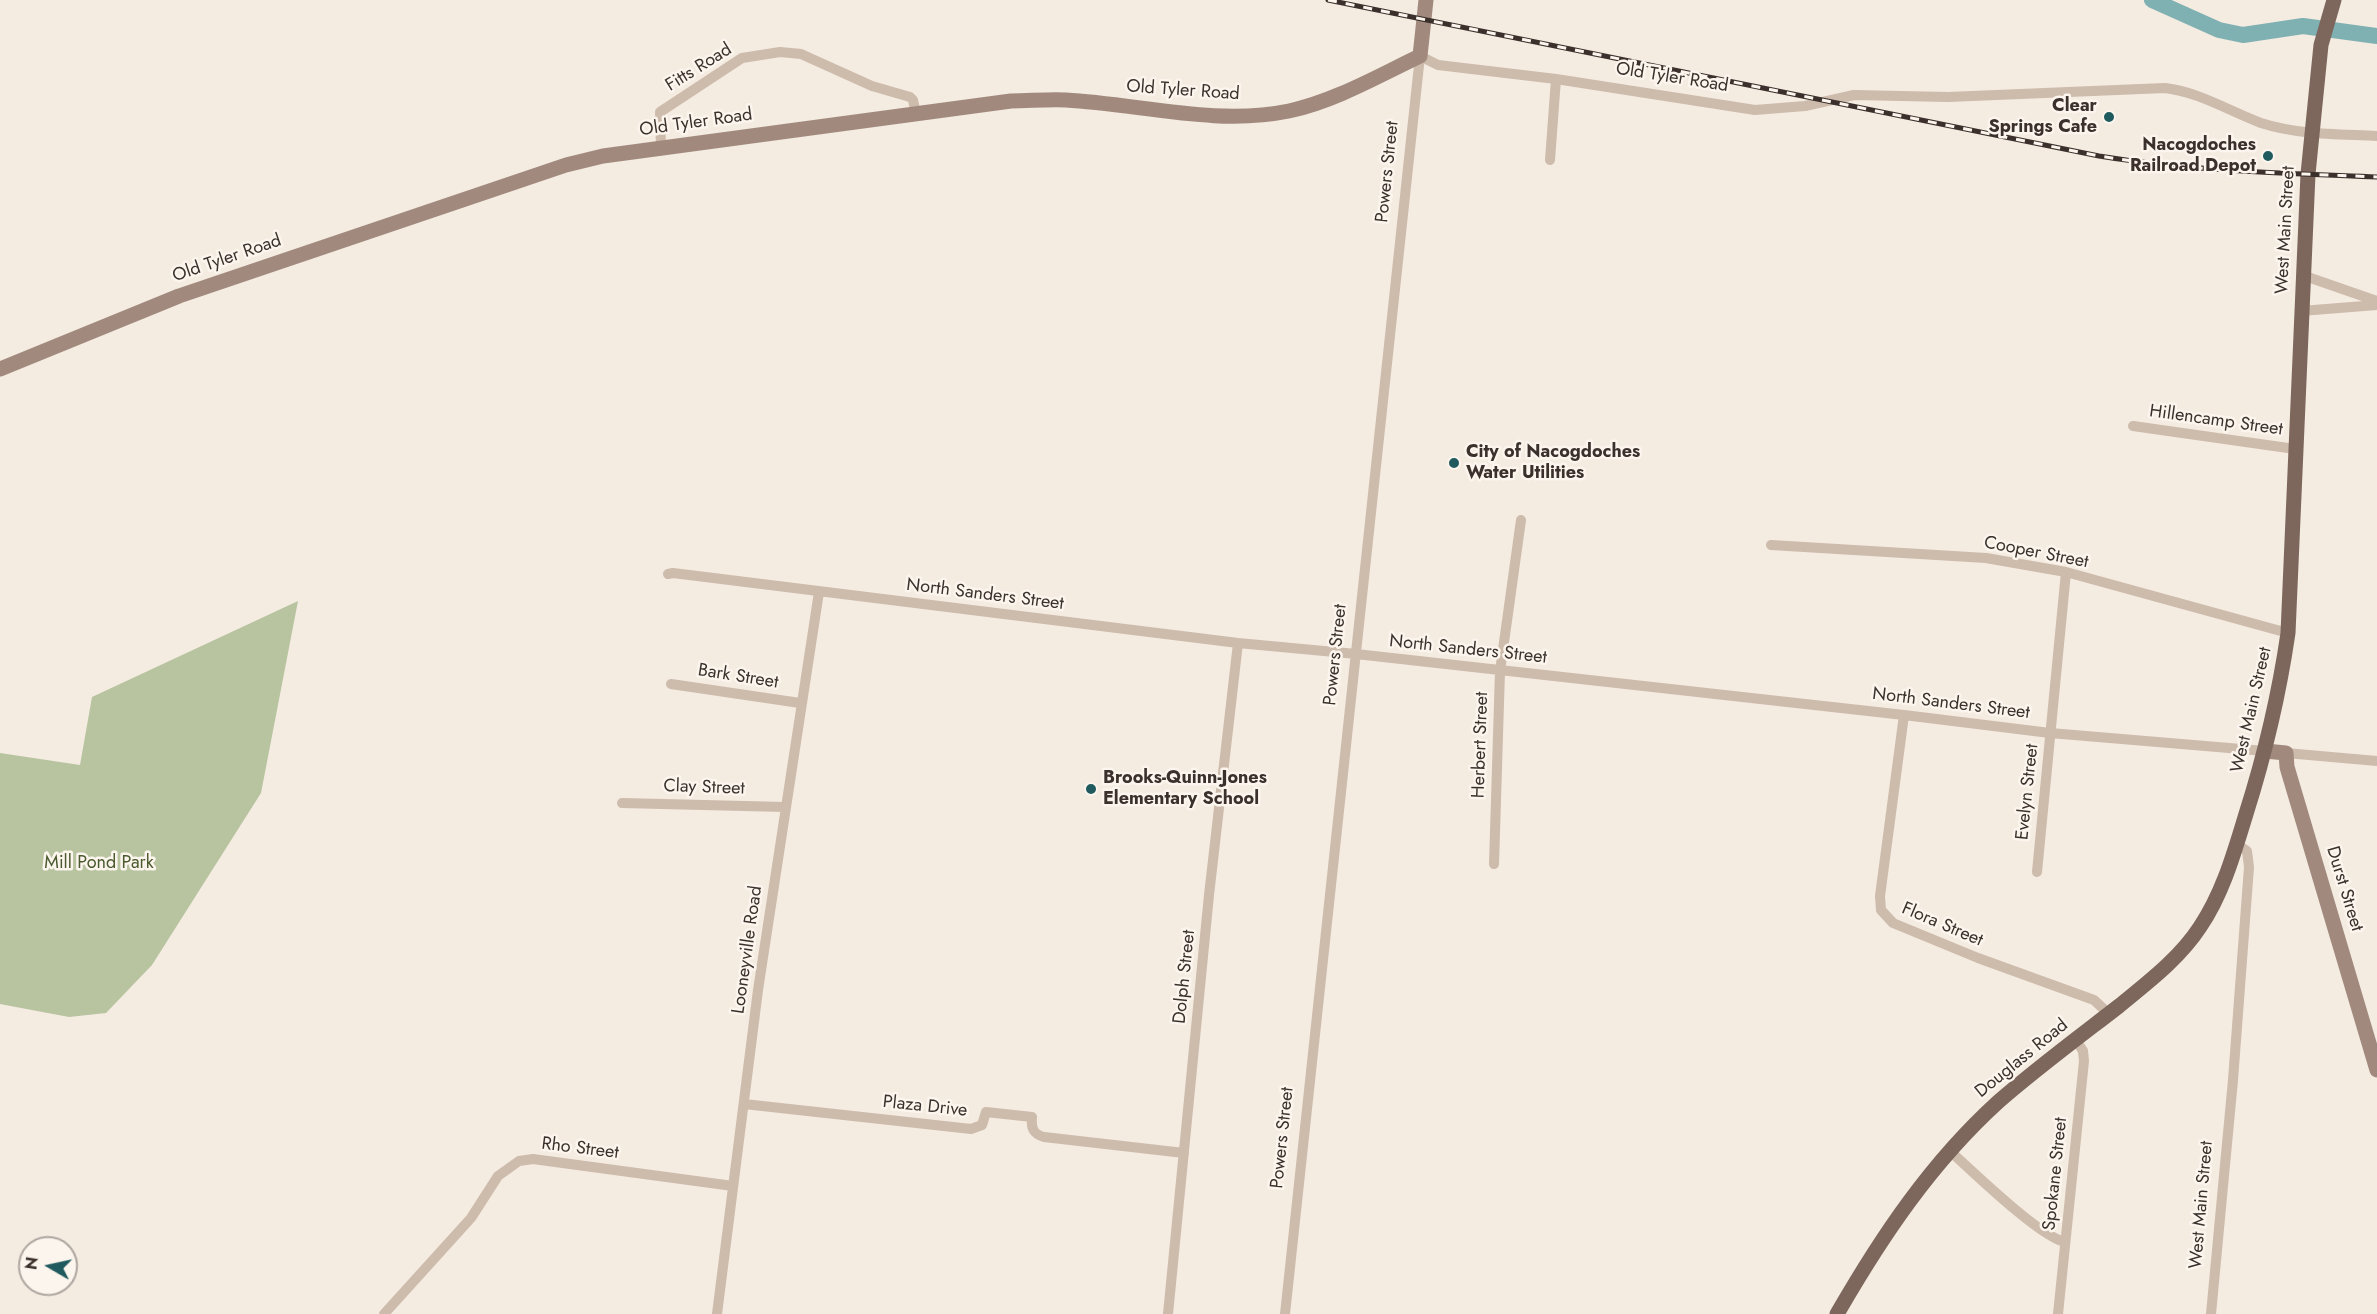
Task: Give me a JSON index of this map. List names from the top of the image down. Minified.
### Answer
{"streets":{"main road":["West Main Street","Douglass Road"],"street":["Fitts Road","Old Tyler Road","Powers Street","Hillencamp Street","Cooper Street","North Sanders Street","Bark Street","Herbert Street","Clay Street","Evelyn Street","Durst Street","Flora Street","Looneyville Road","Dolph Street","Plaza Drive","Rho Street","Spokane Street"]},"crossings":[["Fitts Road","Old Tyler Road"],["Old Tyler Road","Powers Street"],["Old Tyler Road","West Main Street"],["Powers Street","North Sanders Street"],["West Main Street","Hillencamp Street"],["West Main Street","Cooper Street"],["West Main Street","North Sanders Street"],["West Main Street","Douglass Road"],["Cooper Street","Evelyn Street"],["North Sanders Street","Herbert Street"],["North Sanders Street","Evelyn Street"],["North Sanders Street","Flora Street"],["North Sanders Street","Looneyville Road"],["North Sanders Street","Dolph Street"],["Bark Street","Looneyville Road"],["Clay Street","Looneyville Road"],["Flora Street","Douglass Road"],["Looneyville Road","Plaza Drive"],["Looneyville Road","Rho Street"],["Dolph Street","Plaza Drive"],["Douglass Road","Spokane Street"]],"parks":["Mill Pond Park"],"places":["Clear Springs Cafe","Nacogdoches Railroad Depot","City of Nacogdoches Water Utilities","Brooks-Quinn-Jones Elementary School"],"north":"left"}
